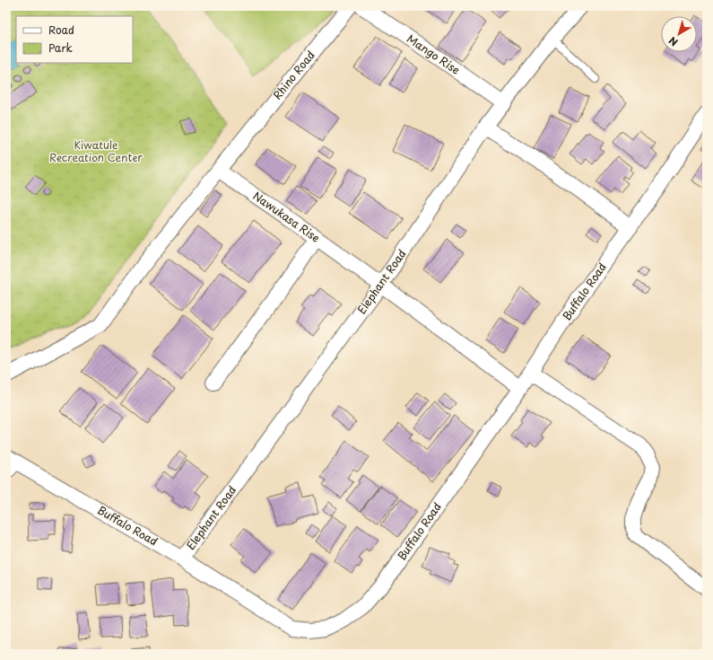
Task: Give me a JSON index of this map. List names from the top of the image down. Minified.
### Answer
{"streets":{"street":["Mango Rise","Rhino Road","Nawukasa Rise","Elephant Road","Buffalo Road"]},"crossings":[["Mango Rise","Elephant Road"],["Rhino Road","Nawukasa Rise"],["Nawukasa Rise","Elephant Road"],["Nawukasa Rise","Buffalo Road"],["Elephant Road","Buffalo Road"]],"parks":["Kiwatule Recreation Center"],"legend":["Road","Park"],"north":"bottom left"}
